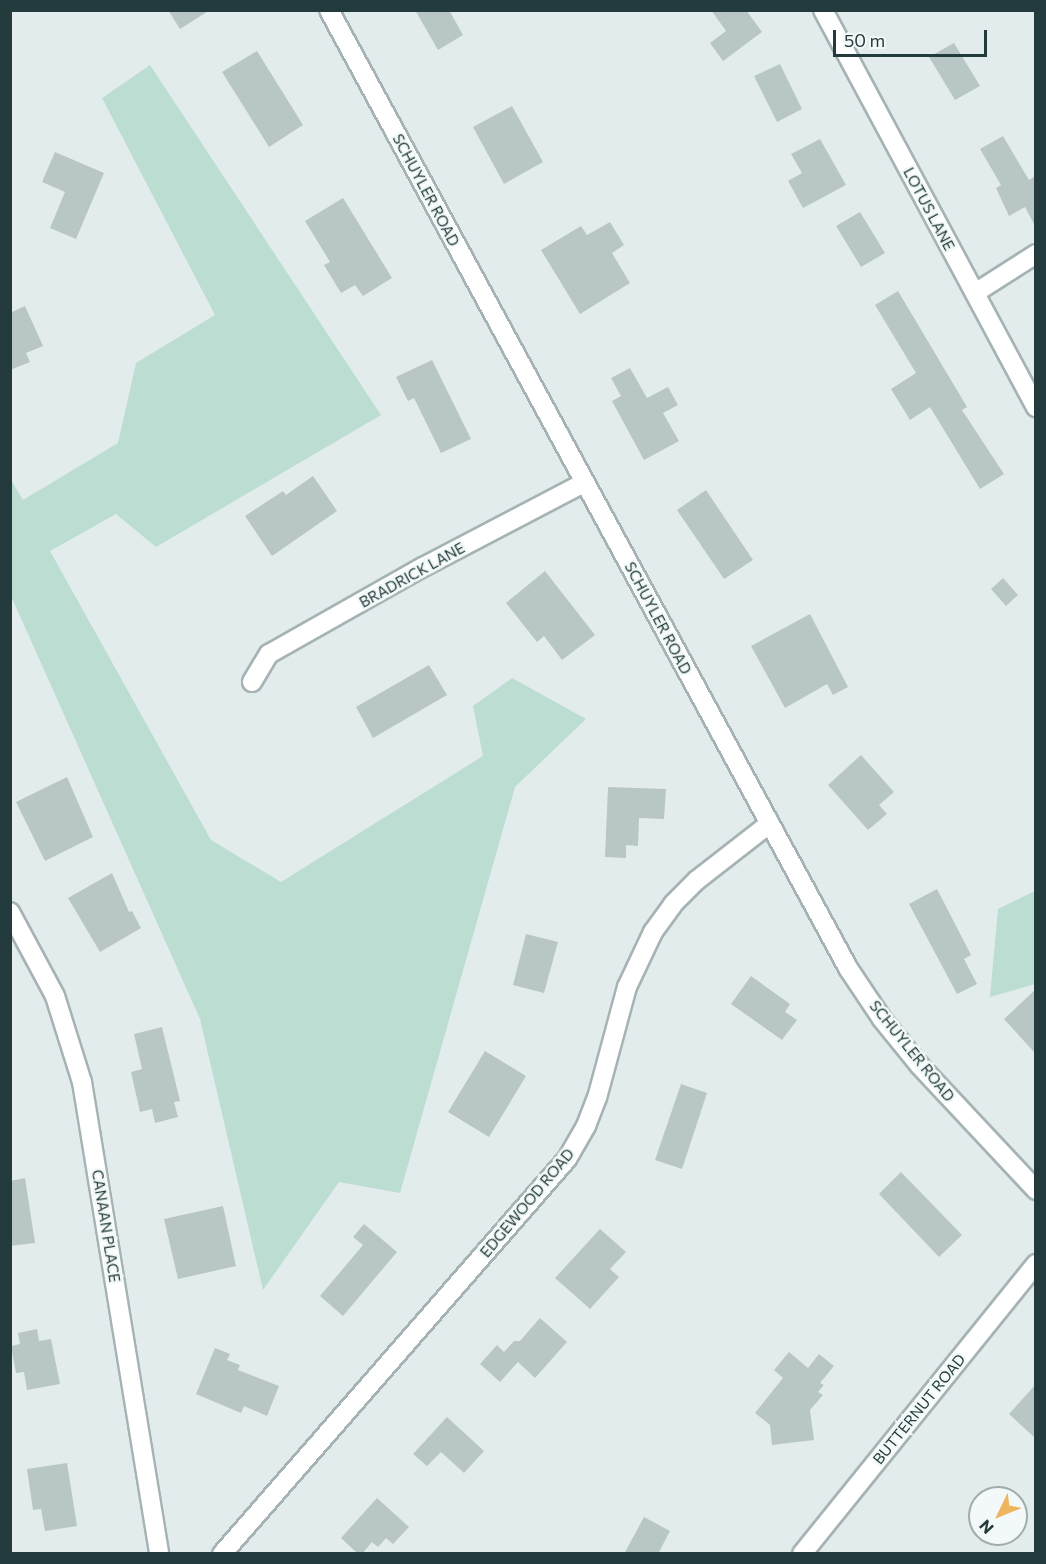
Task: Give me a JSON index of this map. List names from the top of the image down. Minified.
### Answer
{"streets":{"street":["SCHUYLER ROAD","LOTUS LANE","BRADRICK LANE","EDGEWOOD ROAD","CANAAN PLACE","BUTTERNUT ROAD"]},"crossings":[["SCHUYLER ROAD","BRADRICK LANE"],["SCHUYLER ROAD","EDGEWOOD ROAD"]],"scale_bar":"50 m","north":"bottom left"}
